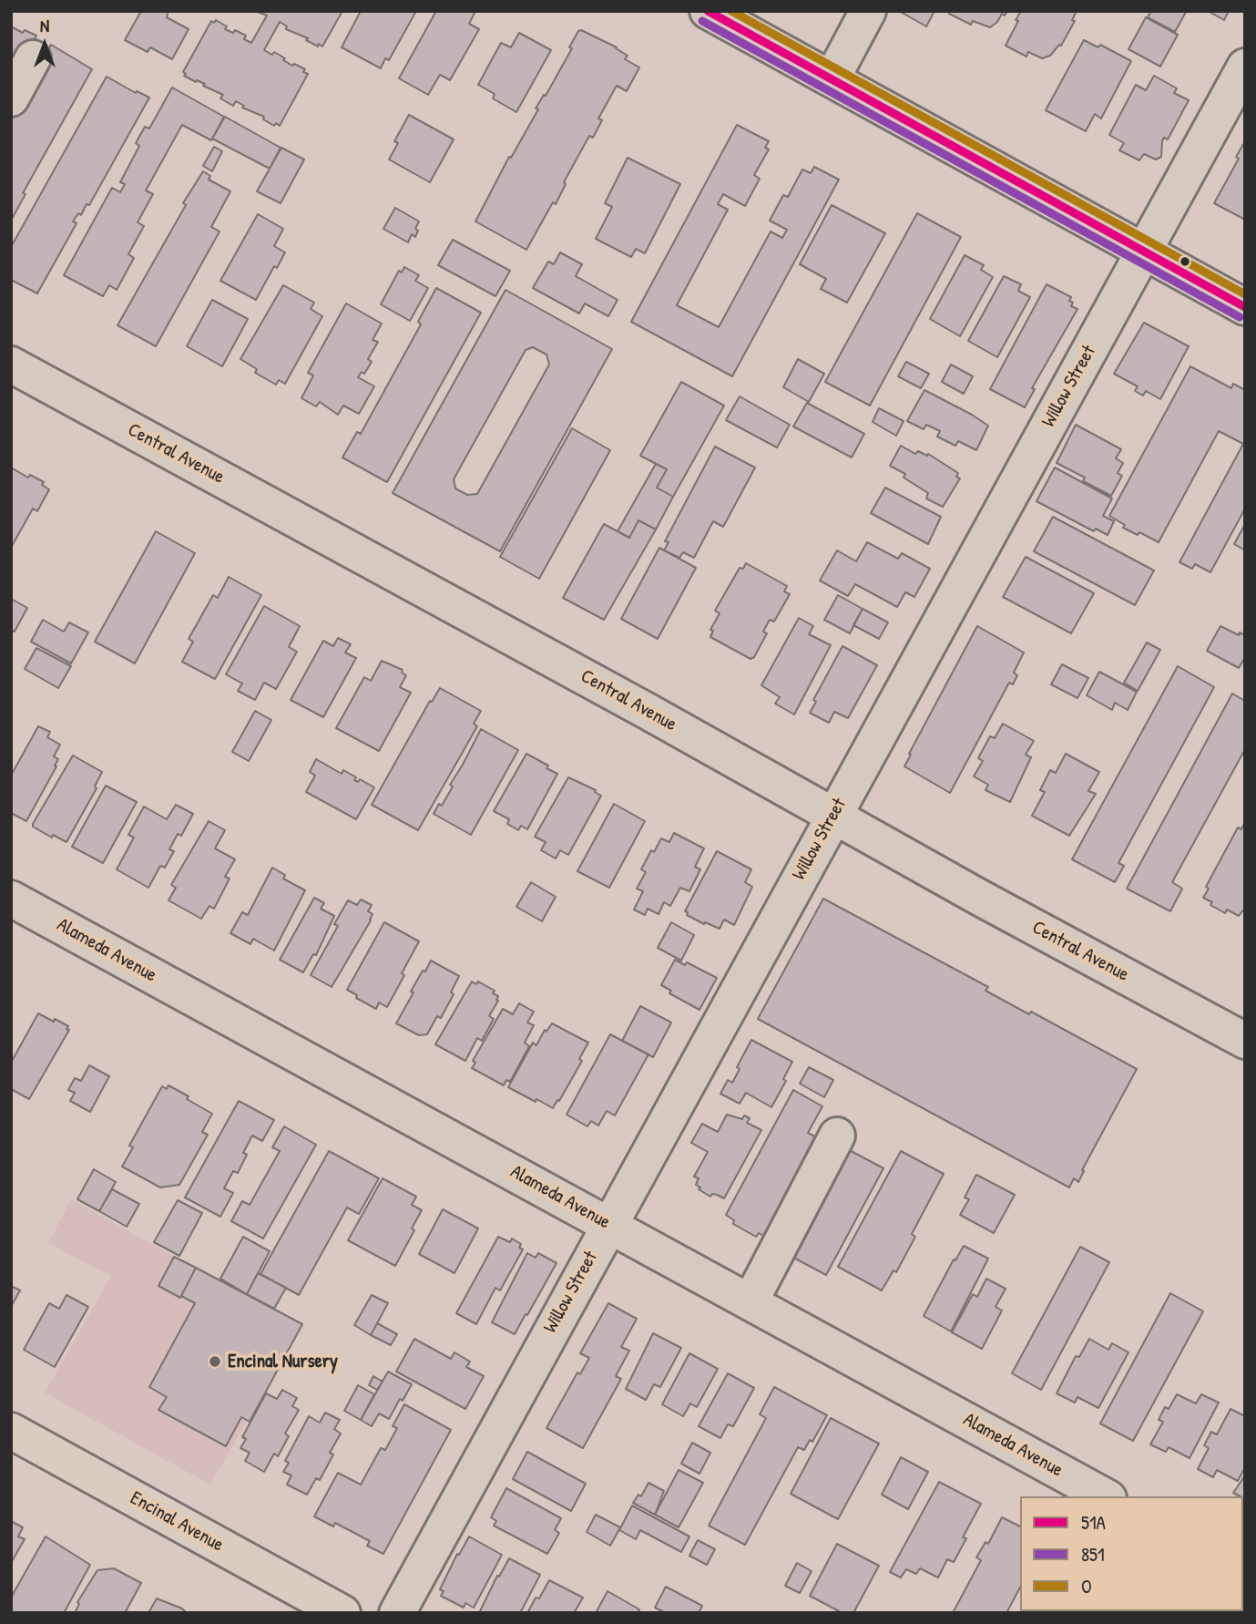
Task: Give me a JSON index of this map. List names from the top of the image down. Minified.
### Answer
{"streets":{"main road":["Encinal Avenue"],"street":["Willow Street","Central Avenue","Alameda Avenue"]},"crossings":[["Willow Street","Central Avenue"],["Willow Street","Alameda Avenue"]],"places":["Encinal Nursery"],"lines":["transit line 51A","transit line O","transit line 851"],"legend":["51A","851","O"],"north":"top"}
